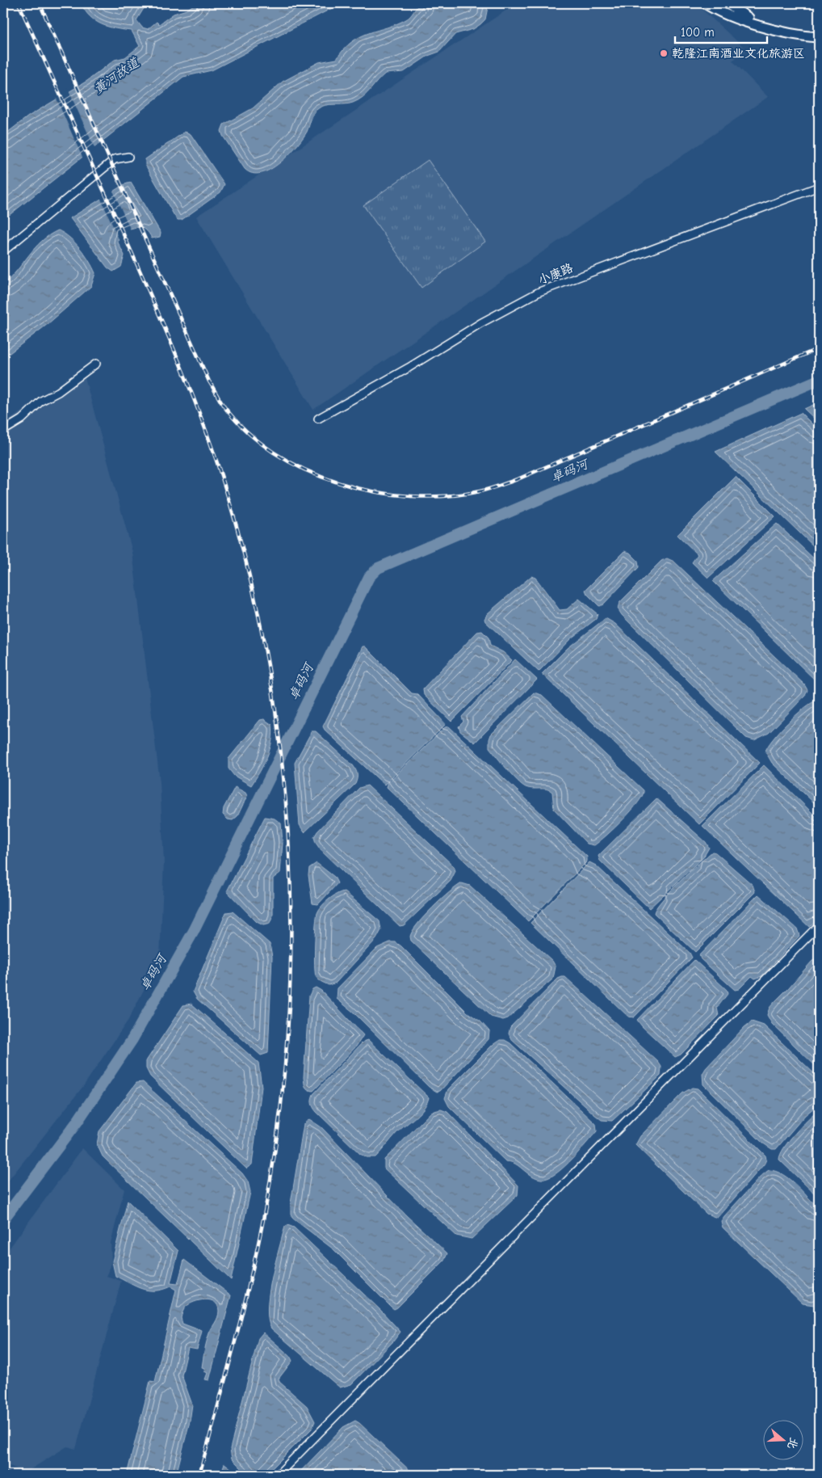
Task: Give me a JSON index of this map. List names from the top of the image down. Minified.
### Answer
{"streets":{"street":["小康路"]},"water":["黄河故道","卓码河"],"places":["乾隆江南酒业文化旅游区"],"scale_bar":"100 m","north":"right"}
